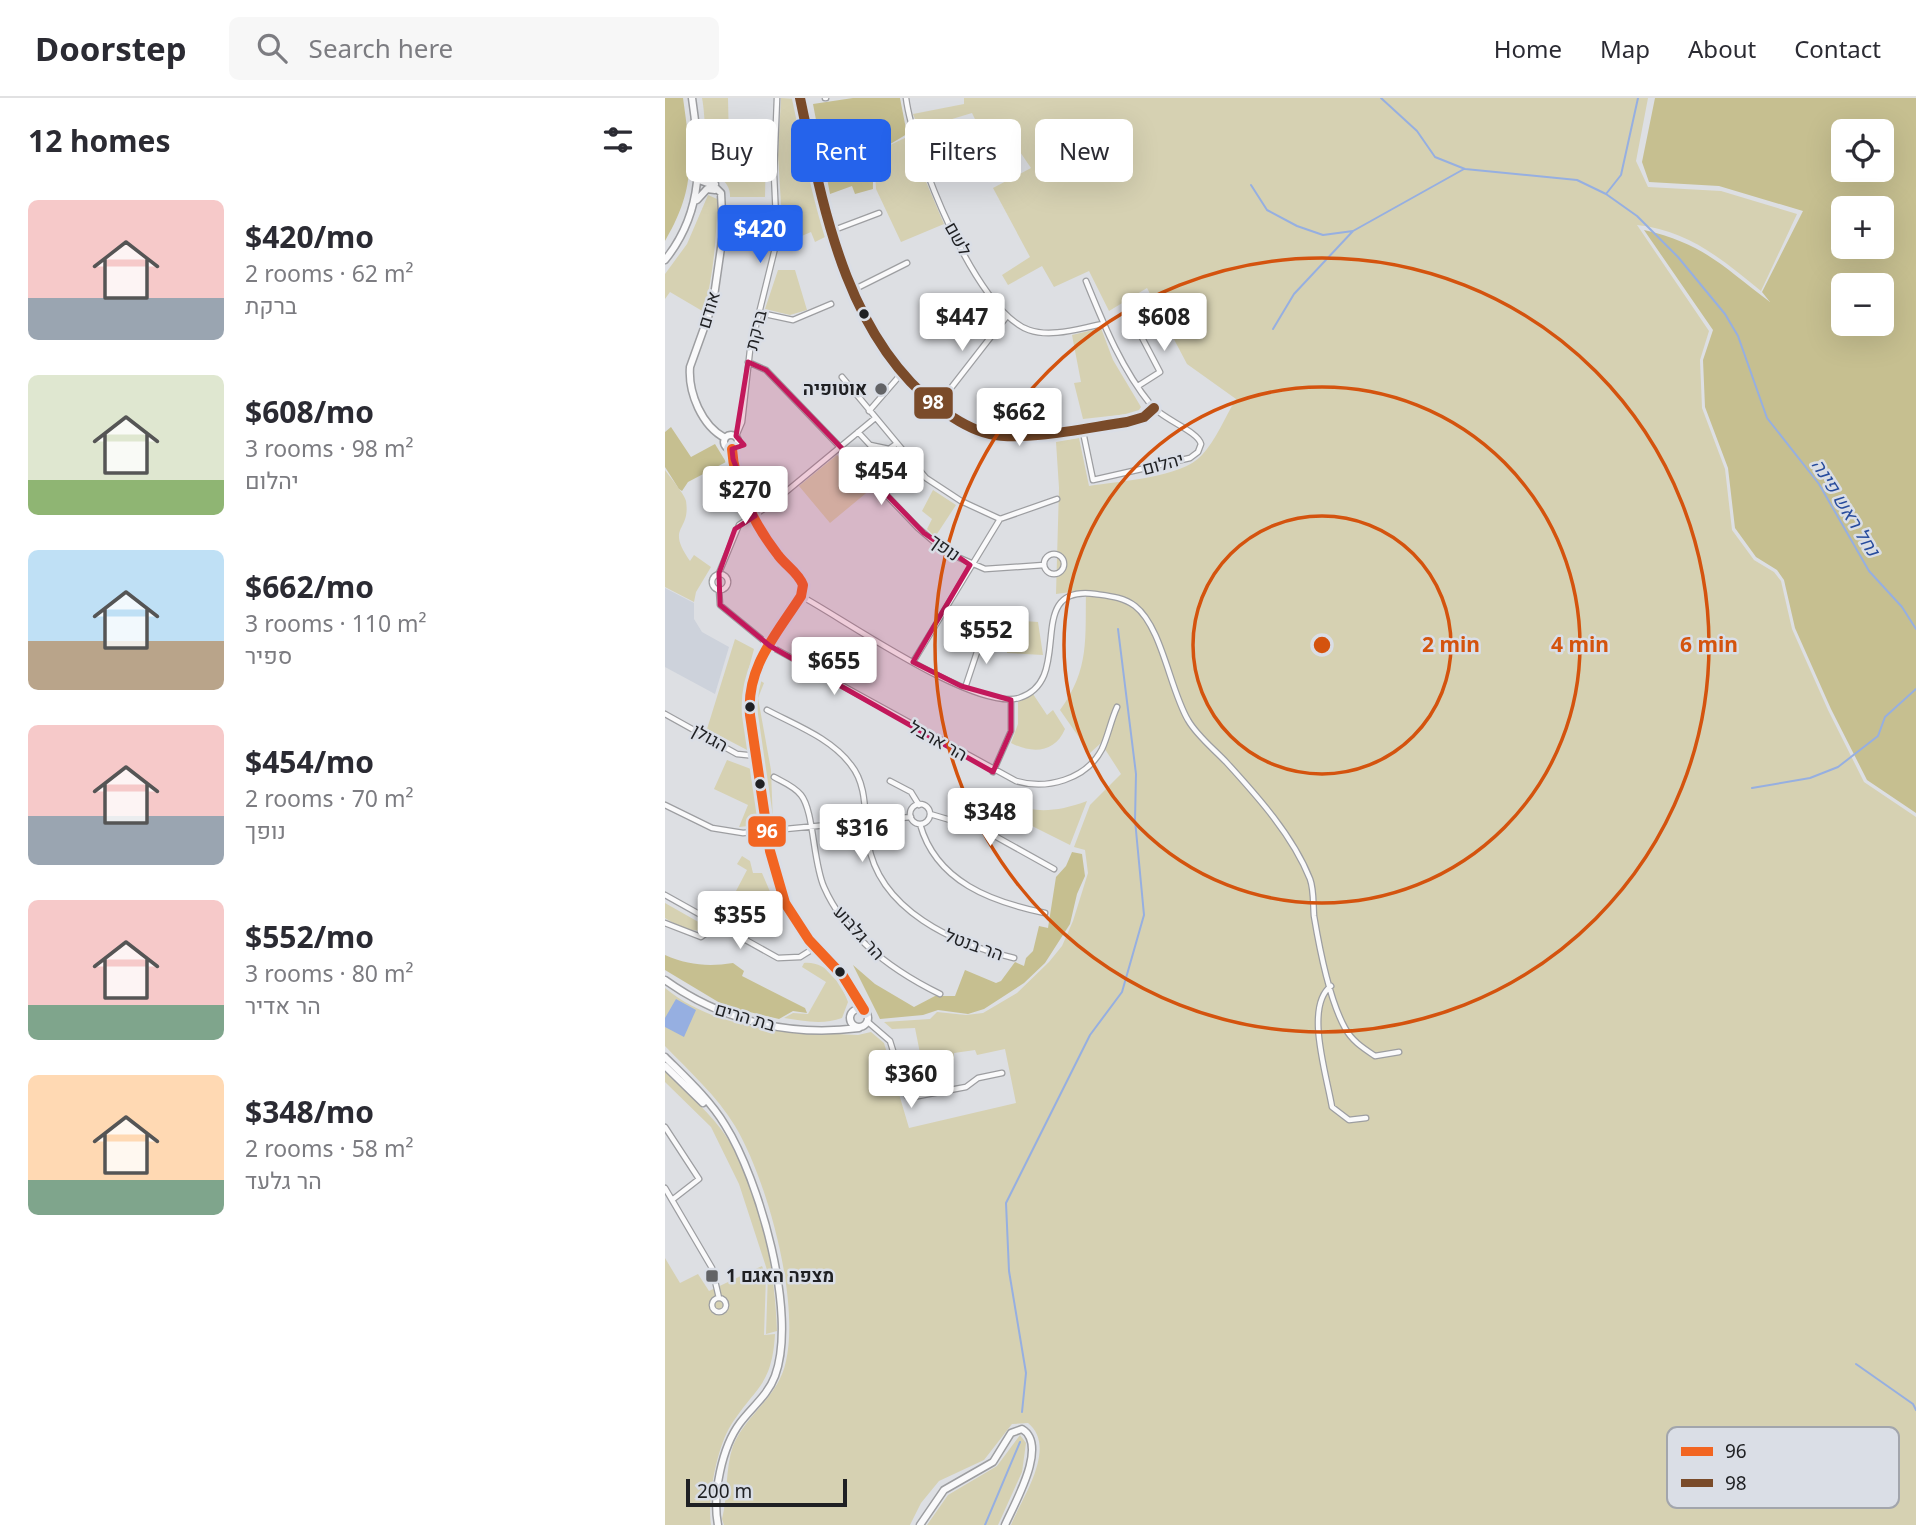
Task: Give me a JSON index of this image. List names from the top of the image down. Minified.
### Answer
{"streets":{"street":["לשם","אודם","ברקת","יהלום","נופך","הגולן","הר ארבל","הר גלבוע","הר בנטל","בת הרים"]},"crossings":[["לשם","יהלום"],["ברקת","נופך"]],"water":["נחל ראש פינה"],"places":{"other":["אוטופיה"],"transit":["מצפה האגם 1"]},"lines":["transit line 98","transit line 96"],"legend":["96","98"],"scale_bar":"200 m","page":{"header":"Doorstep","search":"Search here","nav":["Home","Map","About","Contact"],"heading":"12 homes","map_buttons":["+","−"],"chip":["Buy","Rent","Filters","New"],"list":[{"name":"$420/mo","note":"2 rooms · 62 m² · ברקת"},{"name":"$608/mo","note":"3 rooms · 98 m² · יהלום"},{"name":"$662/mo","note":"3 rooms · 110 m² · ספיר"},{"name":"$454/mo","note":"2 rooms · 70 m² · נופך"},{"name":"$552/mo","note":"3 rooms · 80 m² · הר אדיר"},{"name":"$348/mo","note":"2 rooms · 58 m² · הר גלעד"}],"price":["$420","$447","$608","$662","$454","$270","$552","$655","$348","$316","$355","$360"],"scale":"200 m"},"rings":["2 min","4 min","6 min"]}
